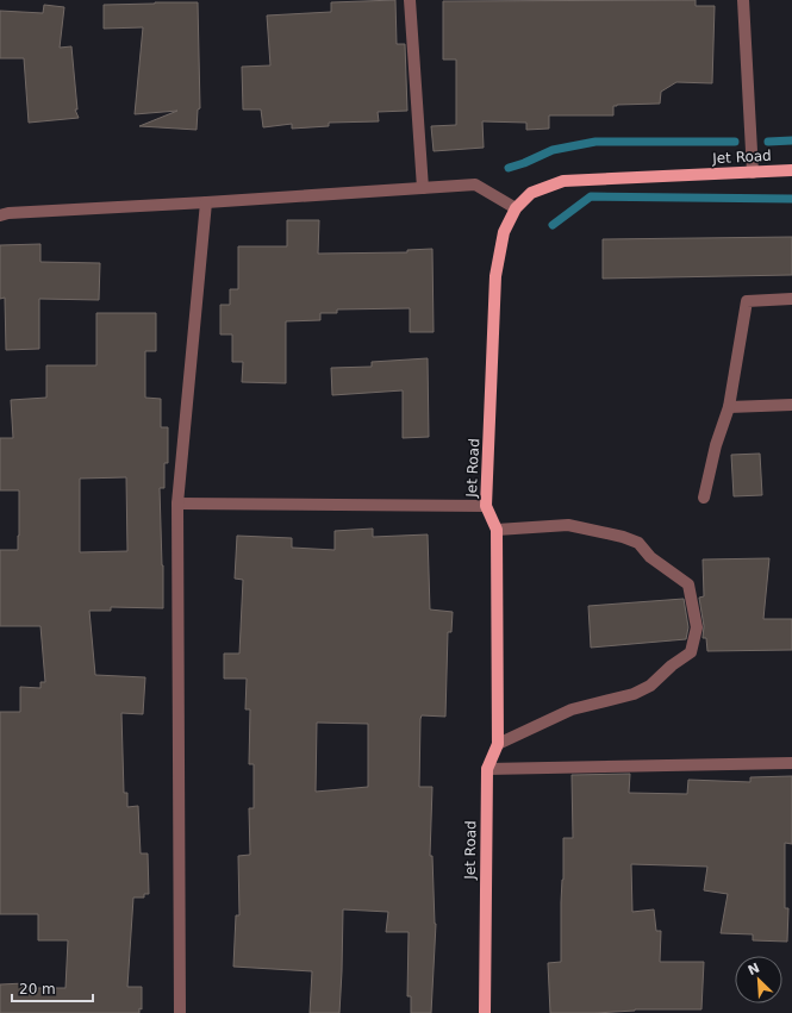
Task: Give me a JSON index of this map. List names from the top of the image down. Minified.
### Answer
{"streets":{"main road":["Jet Road"]},"scale_bar":"20 m","north":"top left"}
